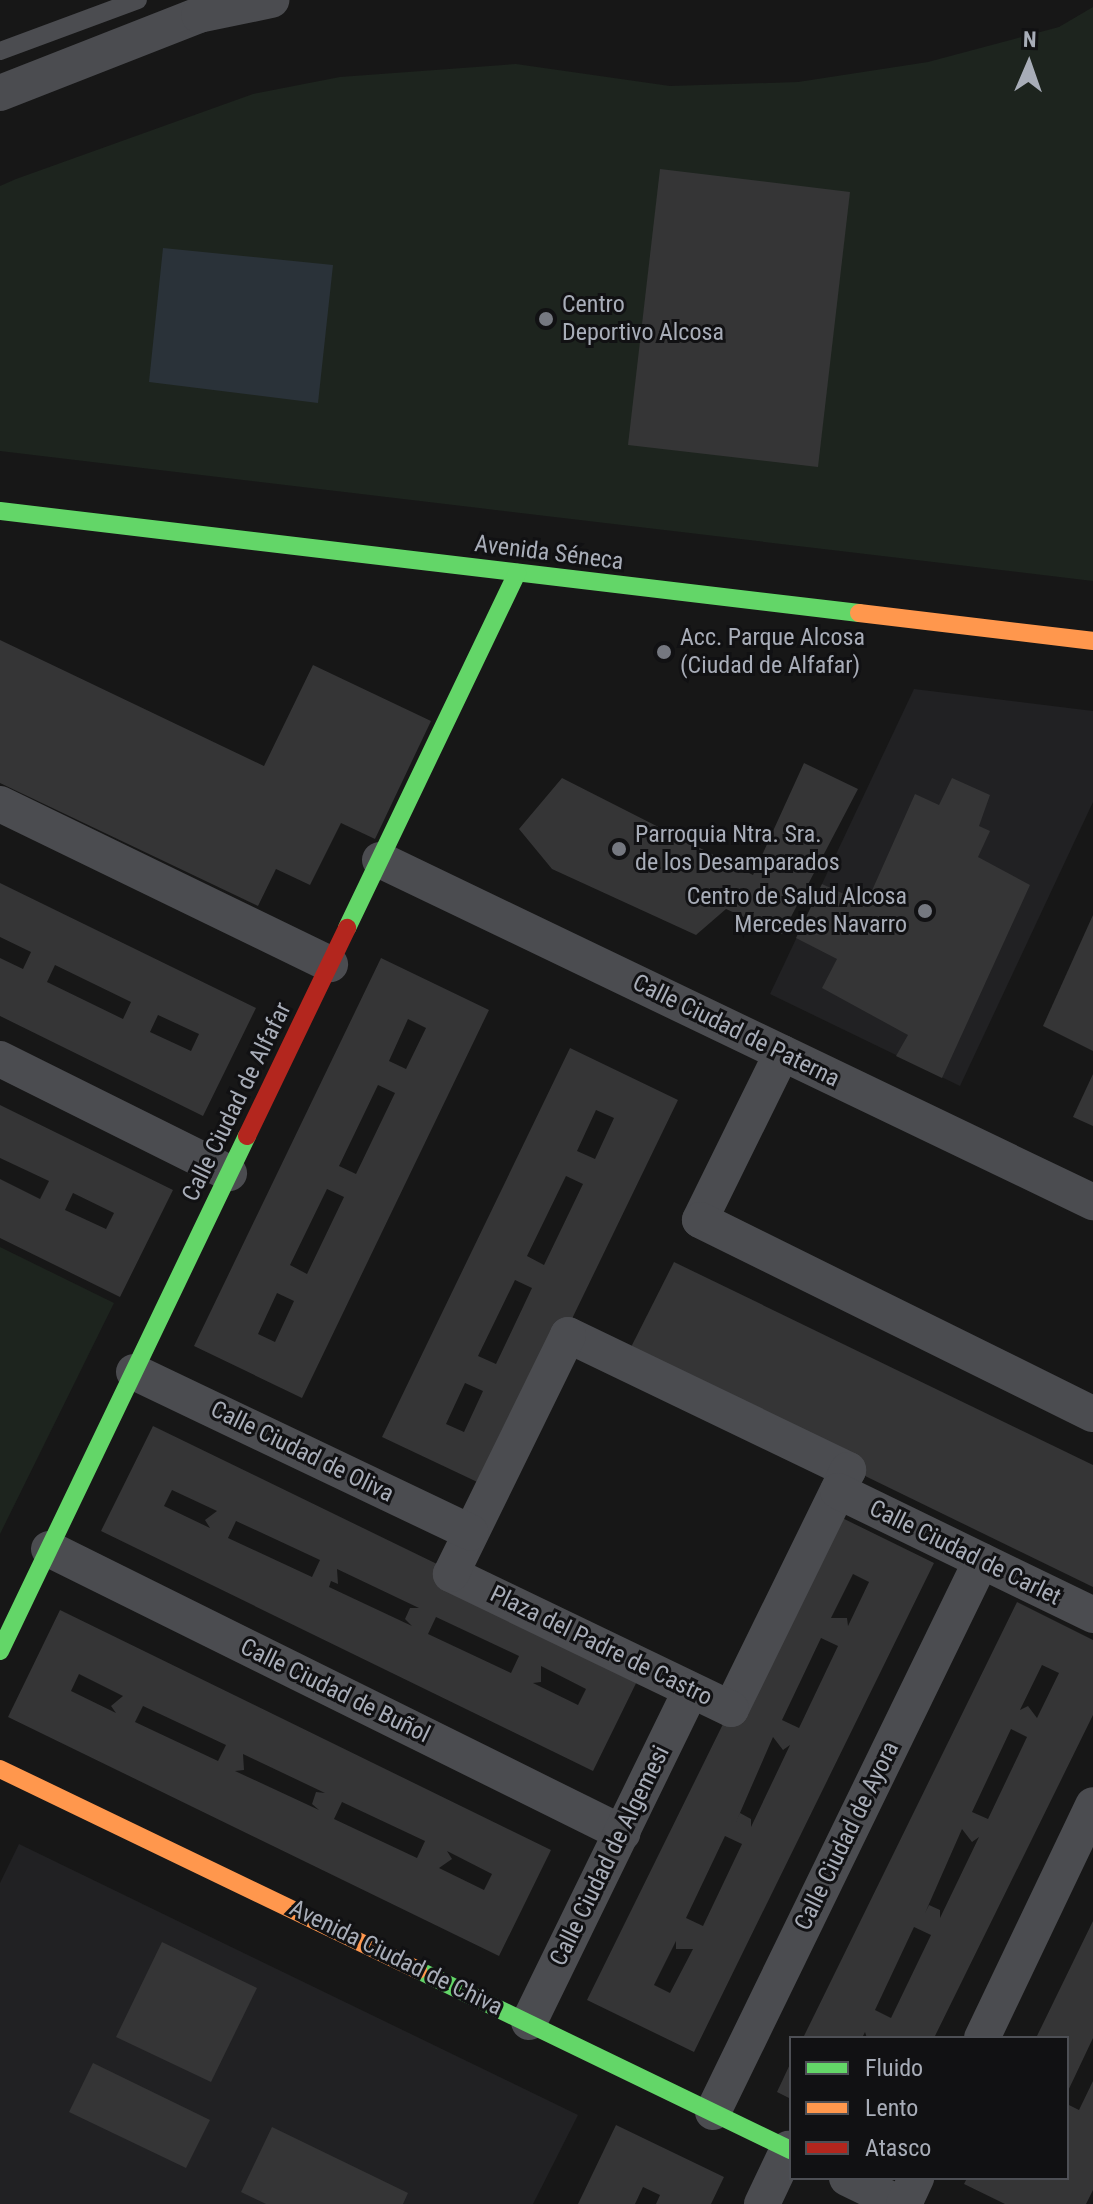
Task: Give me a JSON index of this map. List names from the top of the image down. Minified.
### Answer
{"streets":{"street":["Avenida Séneca","Calle Ciudad de Paterna","Calle Ciudad de Alfafar","Calle Ciudad de Oliva","Calle Ciudad de Carlet","Plaza del Padre de Castro","Calle Ciudad de Buñol","Calle Ciudad de Ayora","Calle Ciudad de Algemesi","Avenida Ciudad de Chiva"]},"crossings":[["Avenida Séneca","Calle Ciudad de Alfafar"],["Calle Ciudad de Paterna","Calle Ciudad de Alfafar"],["Calle Ciudad de Alfafar","Calle Ciudad de Oliva"],["Calle Ciudad de Alfafar","Calle Ciudad de Buñol"],["Calle Ciudad de Oliva","Plaza del Padre de Castro"],["Calle Ciudad de Carlet","Plaza del Padre de Castro"],["Calle Ciudad de Carlet","Calle Ciudad de Ayora"],["Plaza del Padre de Castro","Calle Ciudad de Algemesi"],["Calle Ciudad de Buñol","Calle Ciudad de Algemesi"],["Calle Ciudad de Ayora","Avenida Ciudad de Chiva"],["Calle Ciudad de Algemesi","Avenida Ciudad de Chiva"]],"places":["Centro Deportivo Alcosa","Acc. Parque Alcosa (Ciudad de Alfafar)","Parroquia Ntra. Sra. de los Desamparados","Centro de Salud Alcosa Mercedes Navarro"],"legend":["Fluido","Lento","Atasco"],"north":"top"}
